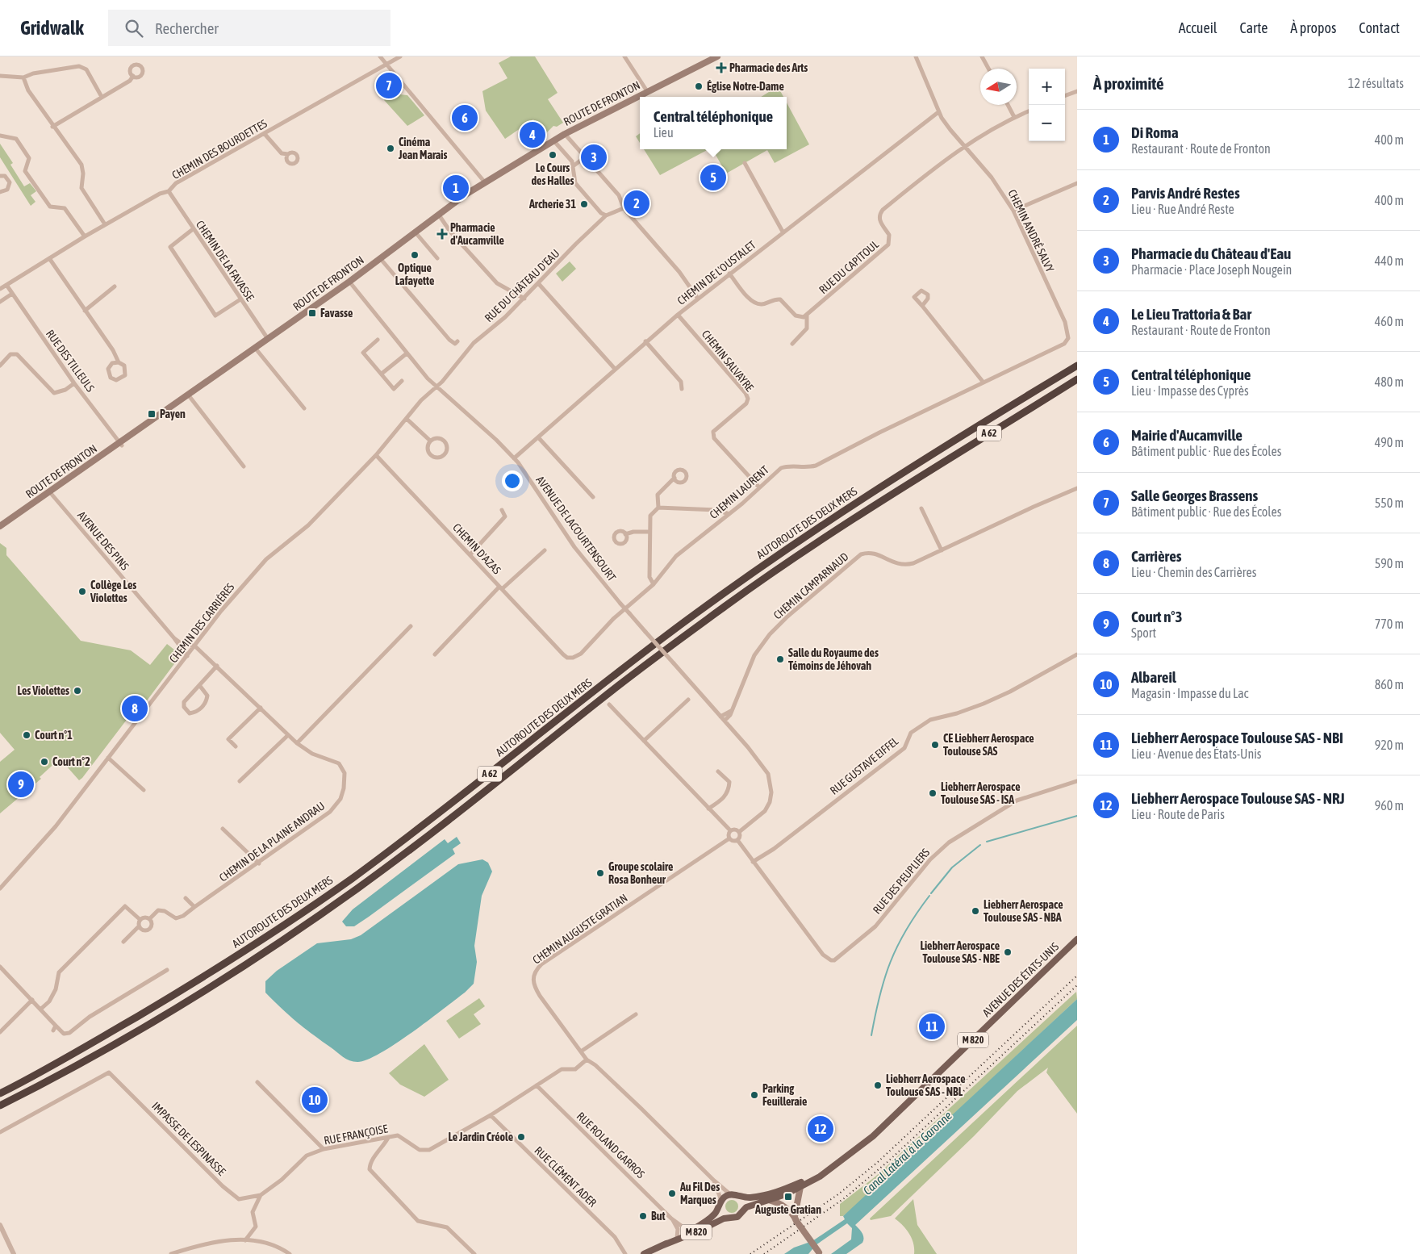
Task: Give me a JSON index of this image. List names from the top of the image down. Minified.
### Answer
{"streets":{"highway":["A 62","AUTOROUTE DES DEUX MERS"],"main road":["ROUTE DE FRONTON","AVENUE DES ÉTATS-UNIS","M 820"],"street":["CHEMIN DES BOURDETTES","CHEMIN ANDRÉ SALVY","CHEMIN DE LA FAVASSE","RUE DU CAPITOUL","CHEMIN DE L'OUSTALET","RUE DU CHÂTEAU D'EAU","RUE DES TILLEULS","CHEMIN SALVAYRE","CHEMIN LAURENT","AVENUE DE LACOURTENSOURT","AVENUE DES PINS","CHEMIN D'AZAS","CHEMIN CAMPARNAUD","CHEMIN DES CARRIÈRES","RUE GUSTAVE EIFFEL","CHEMIN DE LA PLAINE ANDRAU","RUE DES PEUPLIERS","CHEMIN AUGUSTE GRATIAN","RUE FRANÇOISE","IMPASSE DE LESPINASSE","RUE ROLAND GARROS","RUE CLÉMENT ADER"]},"crossings":[["ROUTE DE FRONTON","CHEMIN DE LA FAVASSE"],["ROUTE DE FRONTON","RUE DES TILLEULS"],["ROUTE DE FRONTON","AVENUE DE LACOURTENSOURT"],["ROUTE DE FRONTON","AVENUE DES PINS"],["CHEMIN DES BOURDETTES","CHEMIN DE LA FAVASSE"],["CHEMIN DES BOURDETTES","RUE DES TILLEULS"],["CHEMIN ANDRÉ SALVY","RUE DU CAPITOUL"],["CHEMIN ANDRÉ SALVY","CHEMIN DE L'OUSTALET"],["CHEMIN ANDRÉ SALVY","CHEMIN LAURENT"],["CHEMIN DE L'OUSTALET","CHEMIN SALVAYRE"],["CHEMIN DE L'OUSTALET","AVENUE DE LACOURTENSOURT"],["RUE DU CHÂTEAU D'EAU","AVENUE DE LACOURTENSOURT"],["RUE DU CHÂTEAU D'EAU","CHEMIN DES CARRIÈRES"],["CHEMIN SALVAYRE","CHEMIN LAURENT"],["CHEMIN LAURENT","CHEMIN D'AZAS"],["AVENUE DE LACOURTENSOURT","CHEMIN CAMPARNAUD"],["AVENUE DE LACOURTENSOURT","CHEMIN DES CARRIÈRES"],["AVENUE DE LACOURTENSOURT","CHEMIN AUGUSTE GRATIAN"],["AVENUE DES PINS","CHEMIN DES CARRIÈRES"],["AVENUE DES PINS","CHEMIN DE LA PLAINE ANDRAU"],["CHEMIN D'AZAS","CHEMIN DES CARRIÈRES"],["CHEMIN DES CARRIÈRES","CHEMIN DE LA PLAINE ANDRAU"],["RUE GUSTAVE EIFFEL","RUE DES PEUPLIERS"],["CHEMIN AUGUSTE GRATIAN","M 820"],["CHEMIN AUGUSTE GRATIAN","RUE FRANÇOISE"],["AVENUE DES ÉTATS-UNIS","M 820"],["M 820","RUE ROLAND GARROS"],["RUE FRANÇOISE","IMPASSE DE LESPINASSE"],["RUE FRANÇOISE","RUE ROLAND GARROS"],["RUE FRANÇOISE","RUE CLÉMENT ADER"]],"water":["Canal Latéral à la Garonne"],"places":{"health":["Pharmacie des Arts","Pharmacie d'Aucamville"],"other":["Église Notre-Dame","Cinéma Jean Marais","Le Cours des Halles","Archerie 31","Optique Lafayette","Collège Les Violettes","Salle du Royaume des Témoins de Jéhovah","Les Violettes","Court n°1","CE Liebherr Aerospace Toulouse SAS","Court n°2","Liebherr Aerospace Toulouse SAS - ISA","Groupe scolaire Rosa Bonheur","Liebherr Aerospace Toulouse SAS - NBA","Liebherr Aerospace Toulouse SAS - NBE","Liebherr Aerospace Toulouse SAS - NBL","Parking Feuilleraie","Le Jardin Créole","Au Fil Des Marques","But"],"transit":["Favasse","Payen","Auguste Gratian"]},"north":"left","page":{"header":"Gridwalk","search":"Rechercher","nav":["Accueil","Carte","À propos","Contact"],"heading":["À proximité","12 résultats"],"map_buttons":["+","−"],"pins":["7","6","4","3","5","1","2","8","9","11","10","12"],"popup":["Central téléphonique","Lieu"],"list":[{"mark":"1","name":"Di Roma","note":"Restaurant · Route de Fronton","value":"400 m"},{"mark":"2","name":"Parvis André Restes","note":"Lieu · Rue André Reste","value":"400 m"},{"mark":"3","name":"Pharmacie du Château d'Eau","note":"Pharmacie · Place Joseph Nougein","value":"440 m"},{"mark":"4","name":"Le Lieu Trattoria & Bar","note":"Restaurant · Route de Fronton","value":"460 m"},{"mark":"5","name":"Central téléphonique","note":"Lieu · Impasse des Cyprès","value":"480 m"},{"mark":"6","name":"Mairie d'Aucamville","note":"Bâtiment public · Rue des Écoles","value":"490 m"},{"mark":"7","name":"Salle Georges Brassens","note":"Bâtiment public · Rue des Écoles","value":"550 m"},{"mark":"8","name":"Carrières","note":"Lieu · Chemin des Carrières","value":"590 m"},{"mark":"9","name":"Court n°3","note":"Sport","value":"770 m"},{"mark":"10","name":"Albareil","note":"Magasin · Impasse du Lac","value":"860 m"},{"mark":"11","name":"Liebherr Aerospace Toulouse SAS - NBI","note":"Lieu · Avenue des États-Unis","value":"920 m"},{"mark":"12","name":"Liebherr Aerospace Toulouse SAS - NRJ","note":"Lieu · Route de Paris","value":"960 m"}]}}
